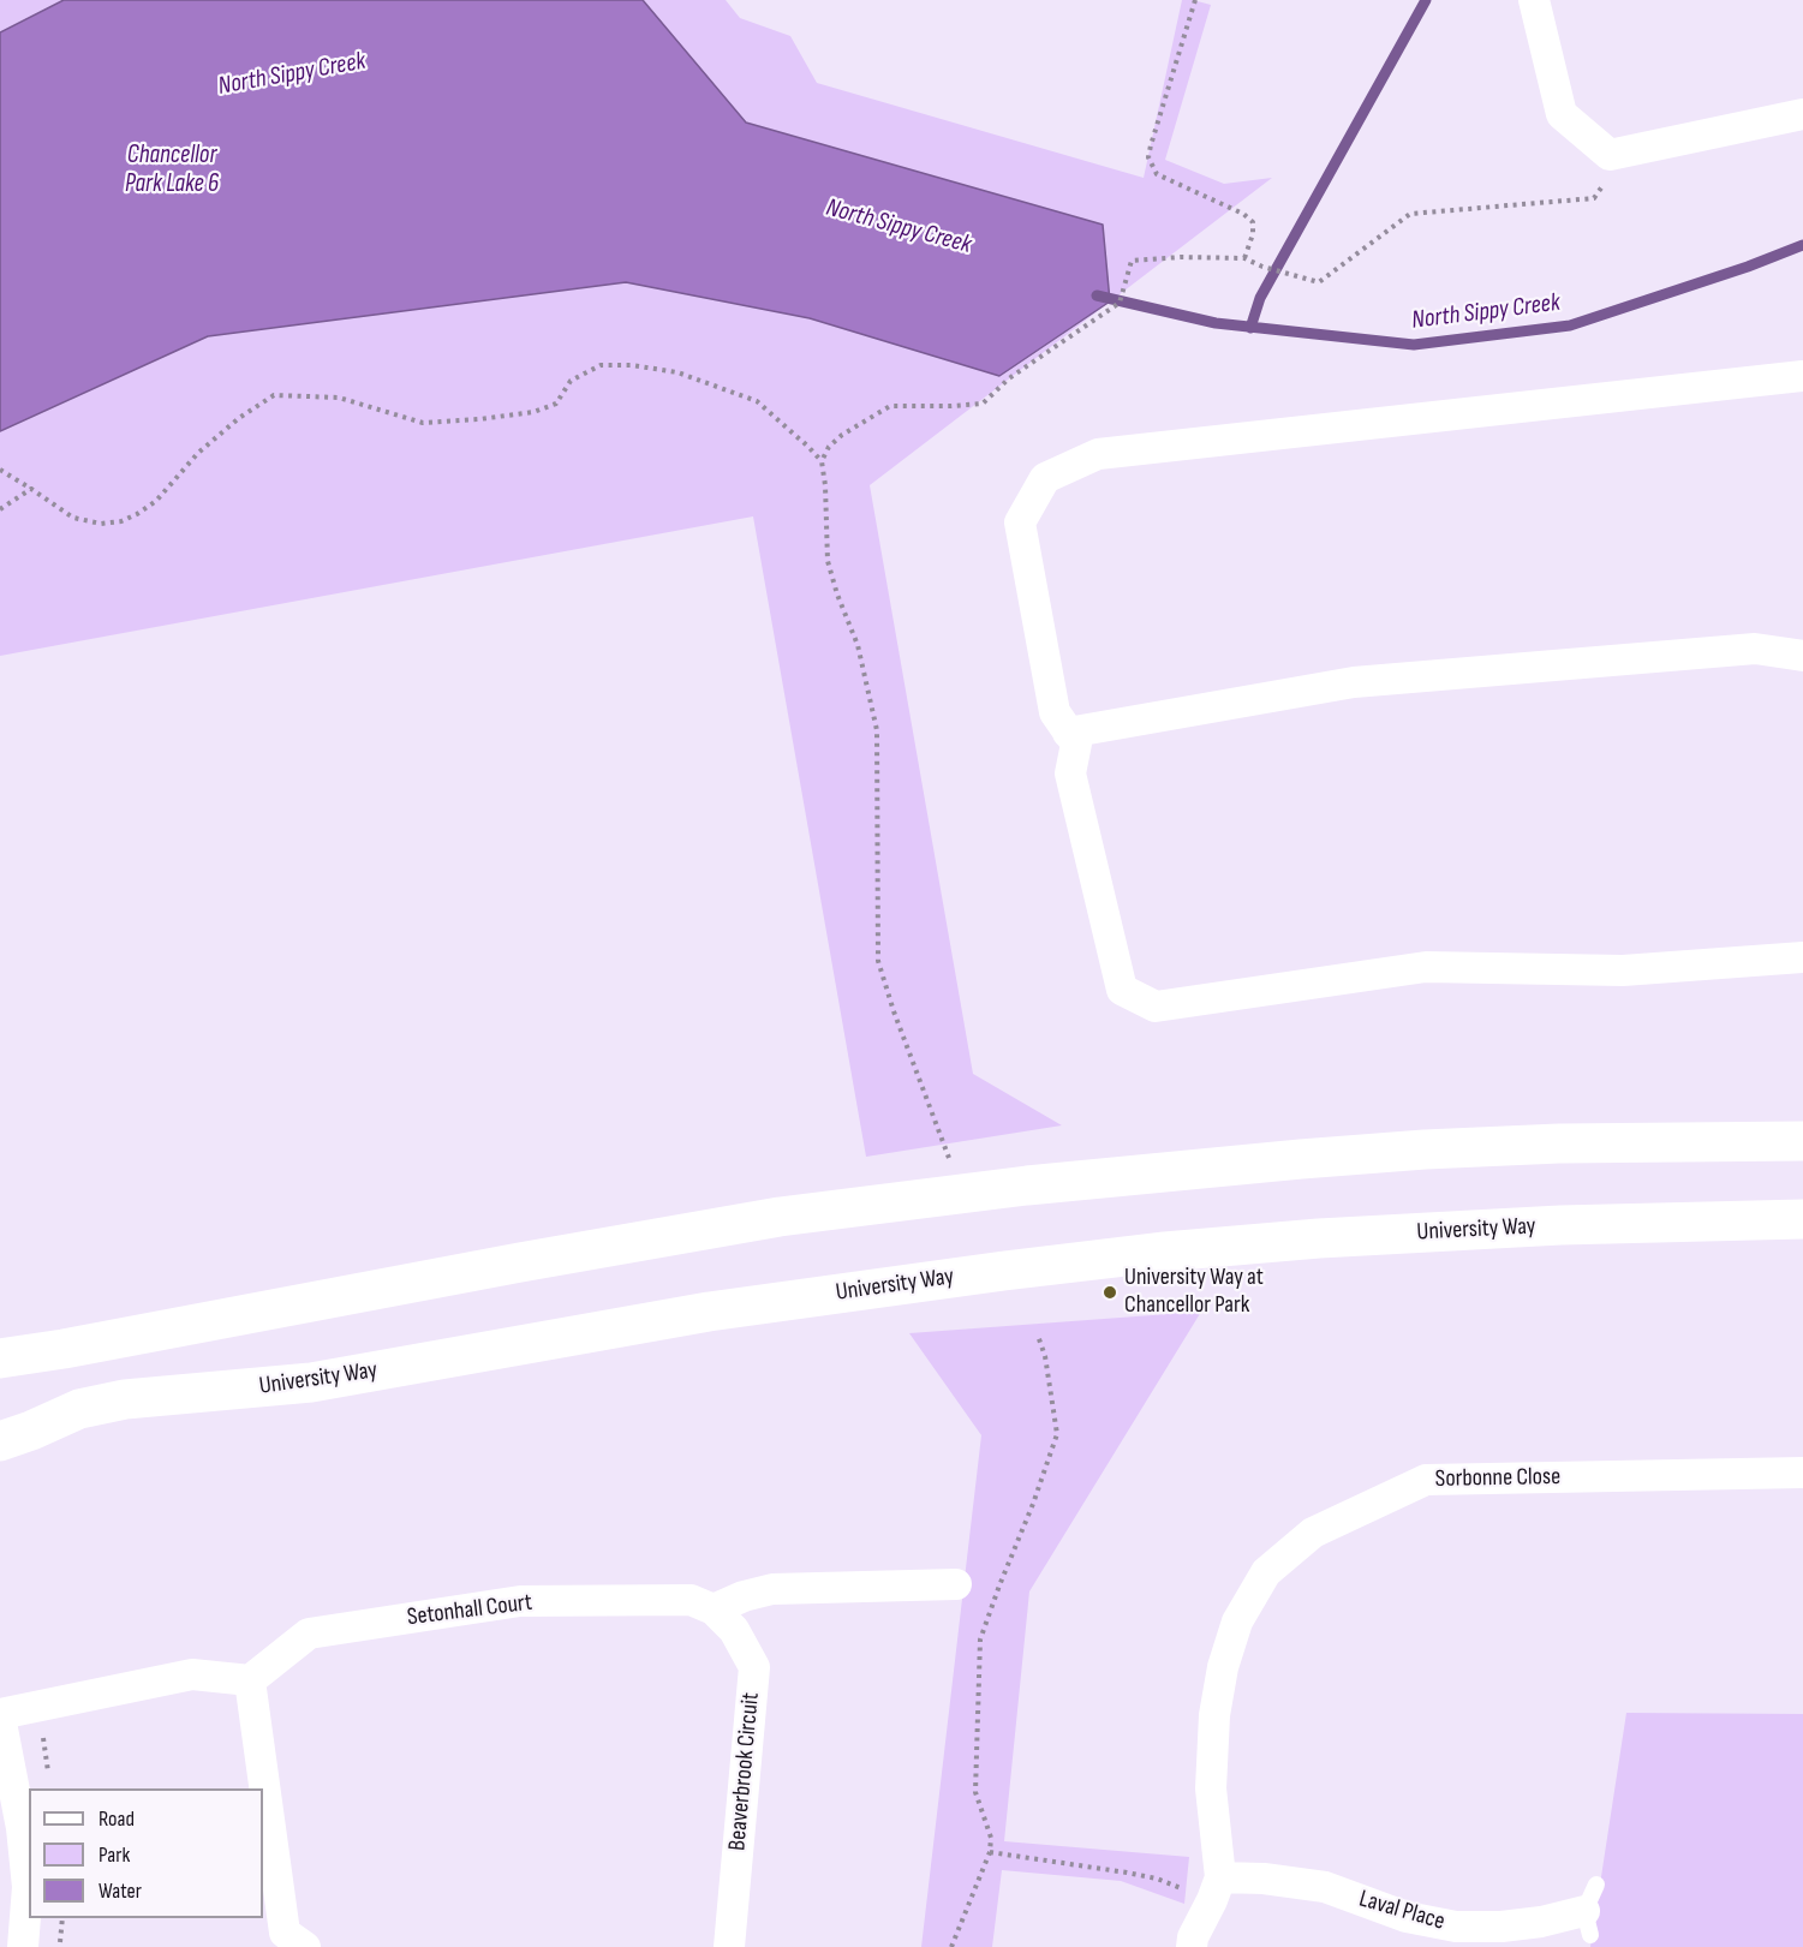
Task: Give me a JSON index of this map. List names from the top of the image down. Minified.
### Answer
{"streets":{"main road":["University Way"],"street":["Sorbonne Close","Setonhall Court","Beaverbrook Circuit","Laval Place"]},"crossings":[["Sorbonne Close","Laval Place"],["Setonhall Court","Beaverbrook Circuit"]],"water":["North Sippy Creek","Chancellor Park Lake 6"],"places":["University Way at Chancellor Park"],"legend":["Road","Park","Water"]}
